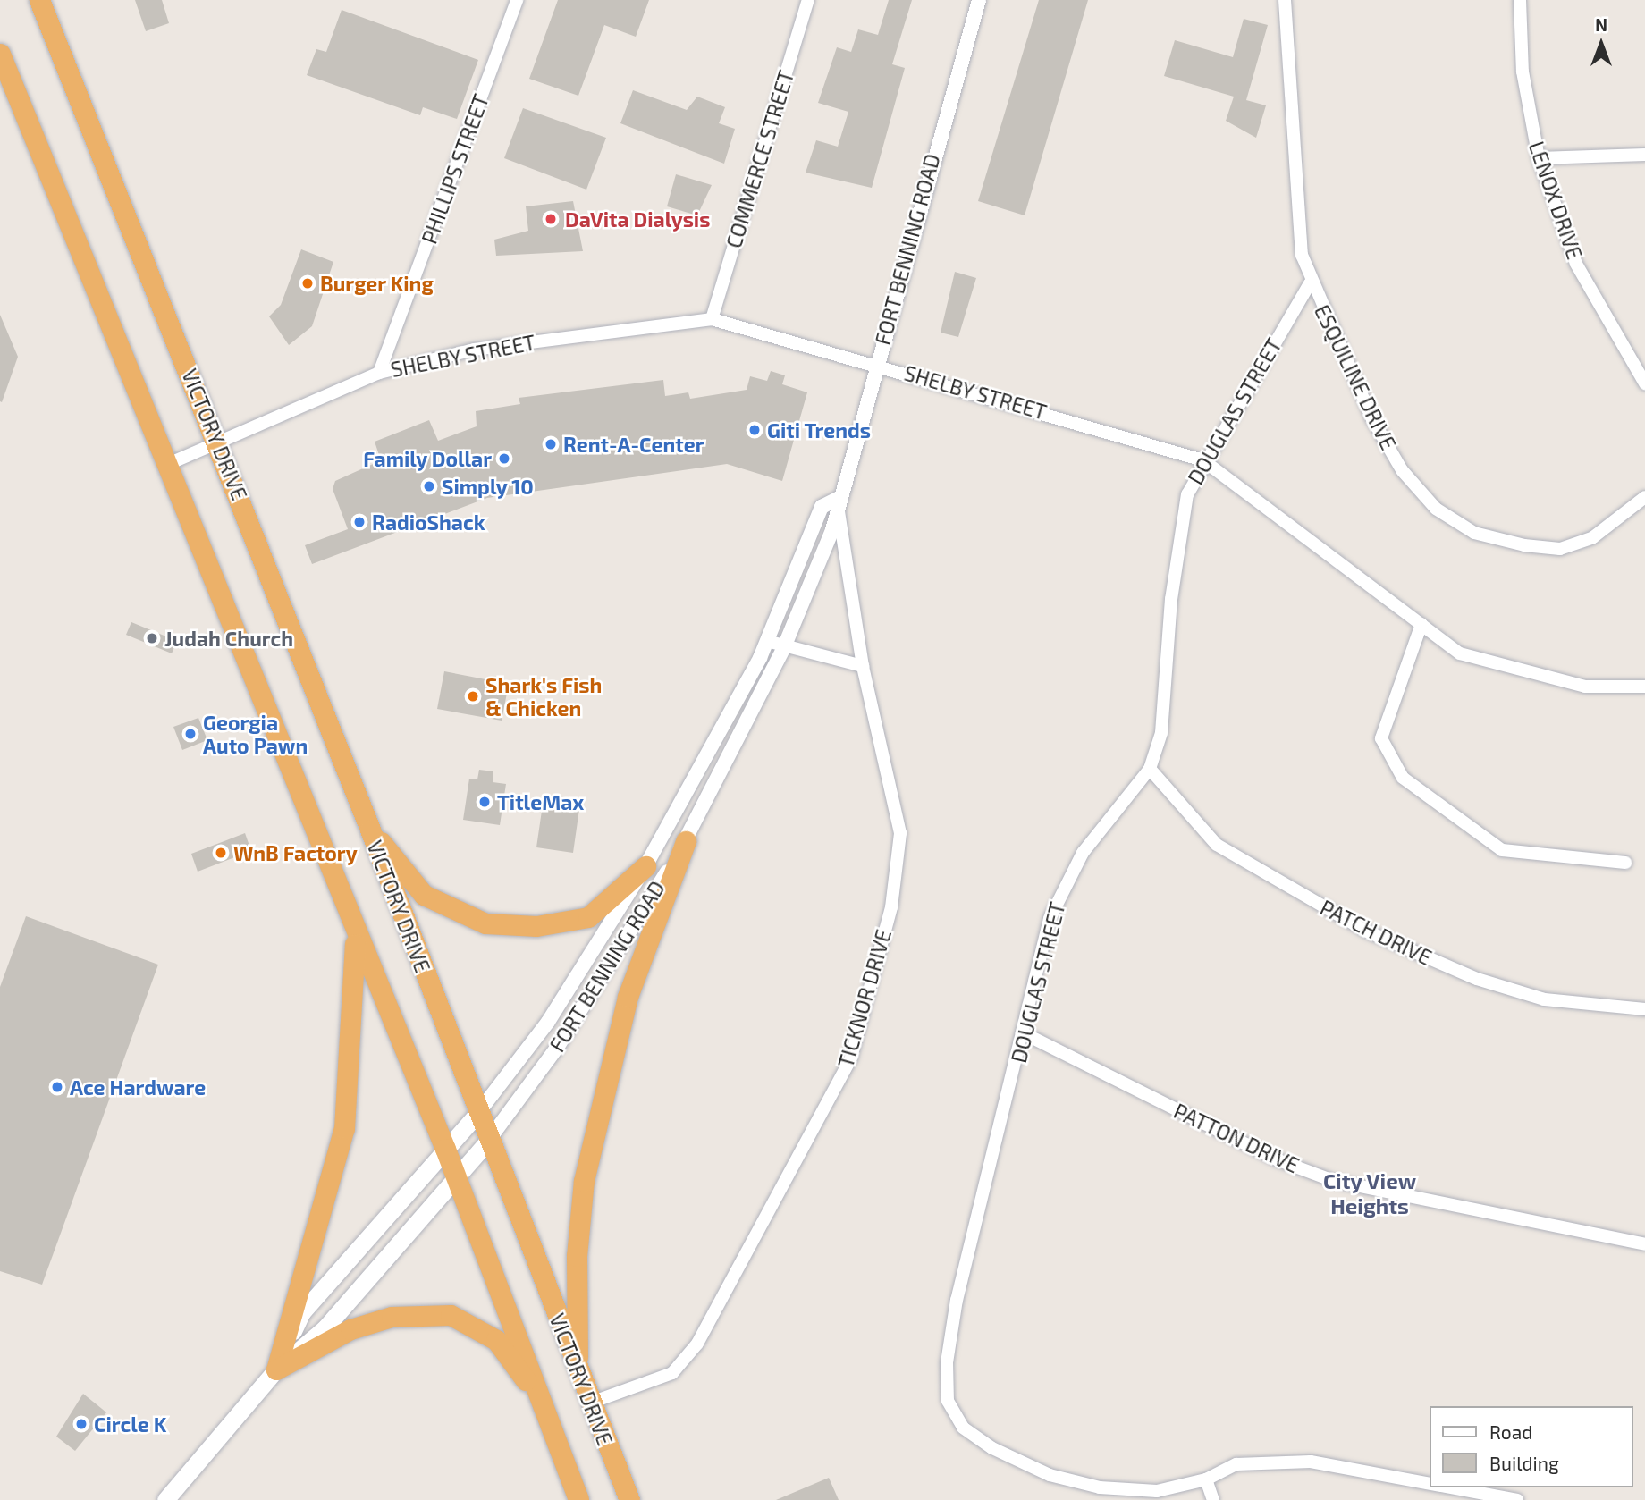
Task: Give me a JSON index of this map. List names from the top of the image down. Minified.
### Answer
{"streets":{"highway":["VICTORY DRIVE"],"main road":["FORT BENNING ROAD"],"street":["COMMERCE STREET","PHILLIPS STREET","LENOX DRIVE","SHELBY STREET","ESQUILINE DRIVE","DOUGLAS STREET","PATCH DRIVE","TICKNOR DRIVE","PATTON DRIVE"]},"crossings":[["COMMERCE STREET","SHELBY STREET"],["PHILLIPS STREET","SHELBY STREET"],["FORT BENNING ROAD","SHELBY STREET"],["FORT BENNING ROAD","VICTORY DRIVE"],["FORT BENNING ROAD","TICKNOR DRIVE"],["SHELBY STREET","DOUGLAS STREET"],["SHELBY STREET","VICTORY DRIVE"],["ESQUILINE DRIVE","DOUGLAS STREET"],["DOUGLAS STREET","PATCH DRIVE"],["DOUGLAS STREET","PATTON DRIVE"],["VICTORY DRIVE","TICKNOR DRIVE"]],"districts":["City View Heights"],"places":["DaVita Dialysis","Burger King","Giti Trends","Rent-A-Center","Family Dollar","Simply 10","RadioShack","Judah Church","Shark's Fish & Chicken","Georgia Auto Pawn","TitleMax","WnB Factory","Ace Hardware","Circle K"],"legend":["Road","Building"],"north":"top"}
